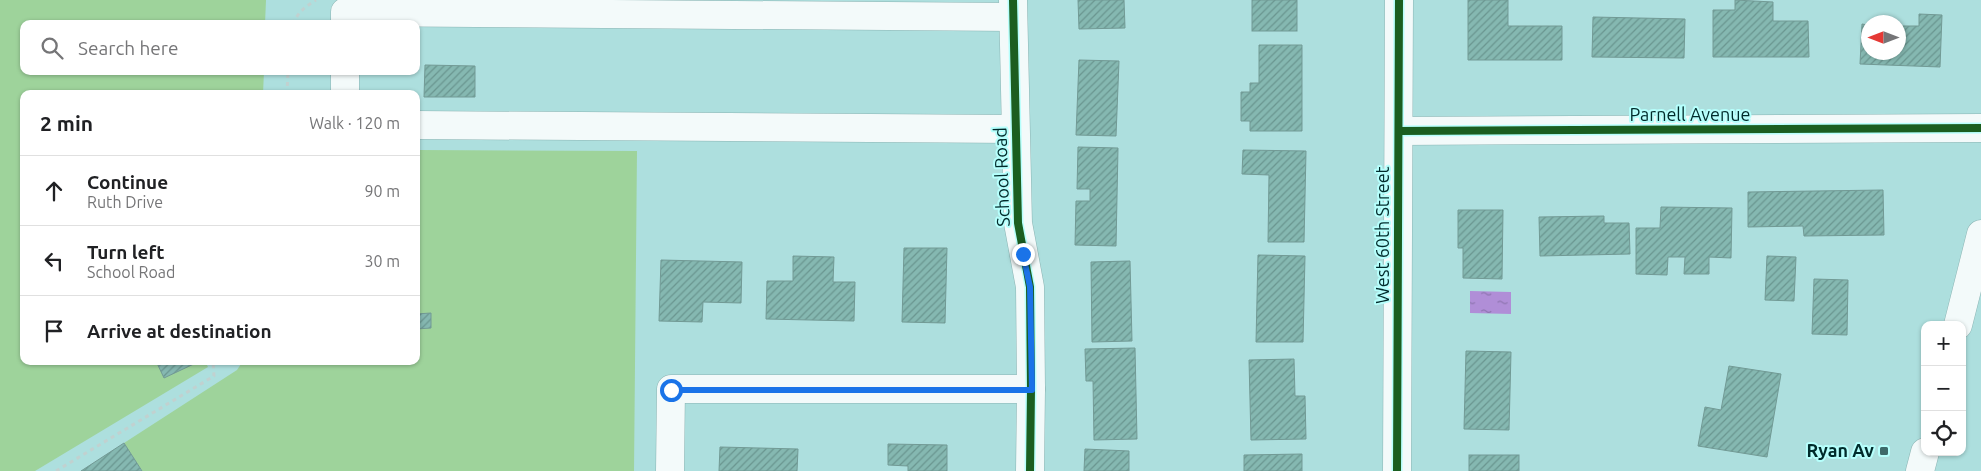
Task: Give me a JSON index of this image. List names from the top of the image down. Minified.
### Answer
{"streets":{"street":["Parnell Avenue","School Road","West 60th Street"]},"crossings":[["Parnell Avenue","West 60th Street"]],"places":{"transit":["Ryan Av"]},"north":"left","page":{"search":"Search here","heading":["2 min","Walk · 120 m"],"list":[["Continue","Ruth Drive","90 m"],["Turn left","School Road","30 m"],"Arrive at destination"],"map_buttons":["+","−"]}}
